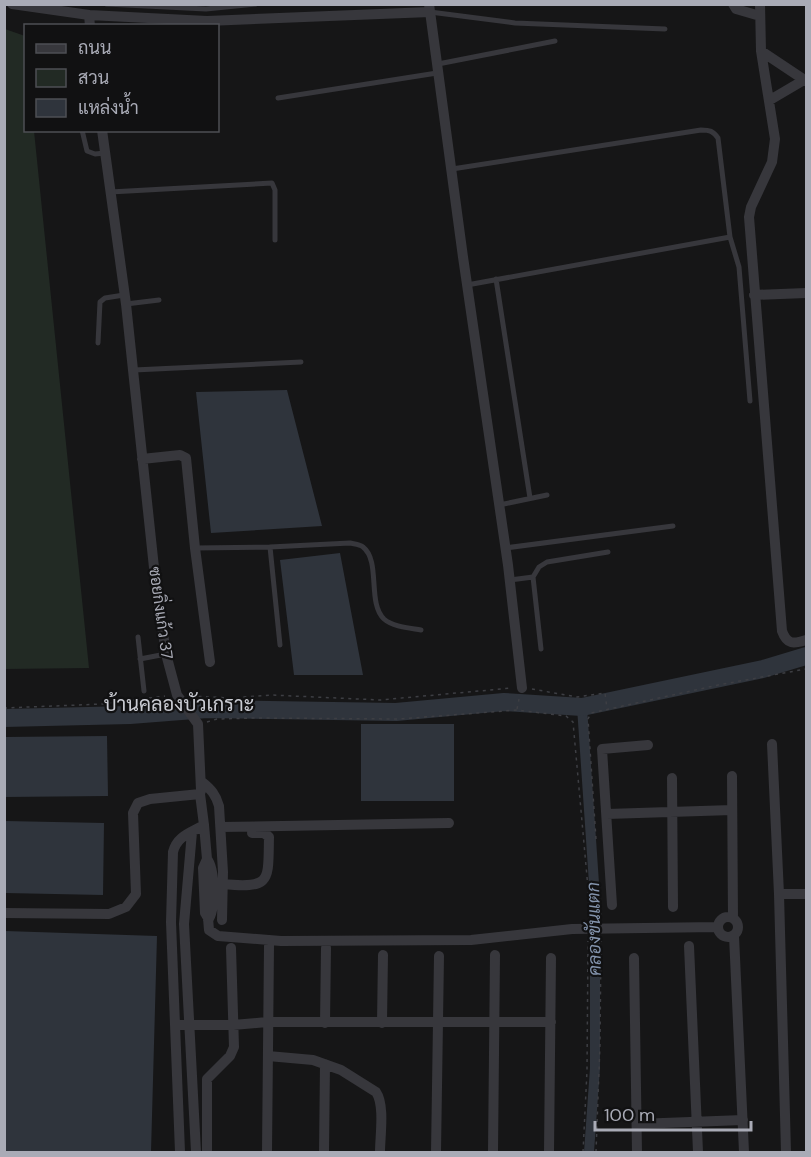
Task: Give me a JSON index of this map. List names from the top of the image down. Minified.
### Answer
{"streets":{"street":["ซอยกิ่งแก้ว 37"]},"districts":["บ้านคลองบัวเกราะ"],"water":["คลองขันแตก"],"legend":["ถนน","สวน","แหล่งน้ำ"],"scale_bar":"100 m"}
